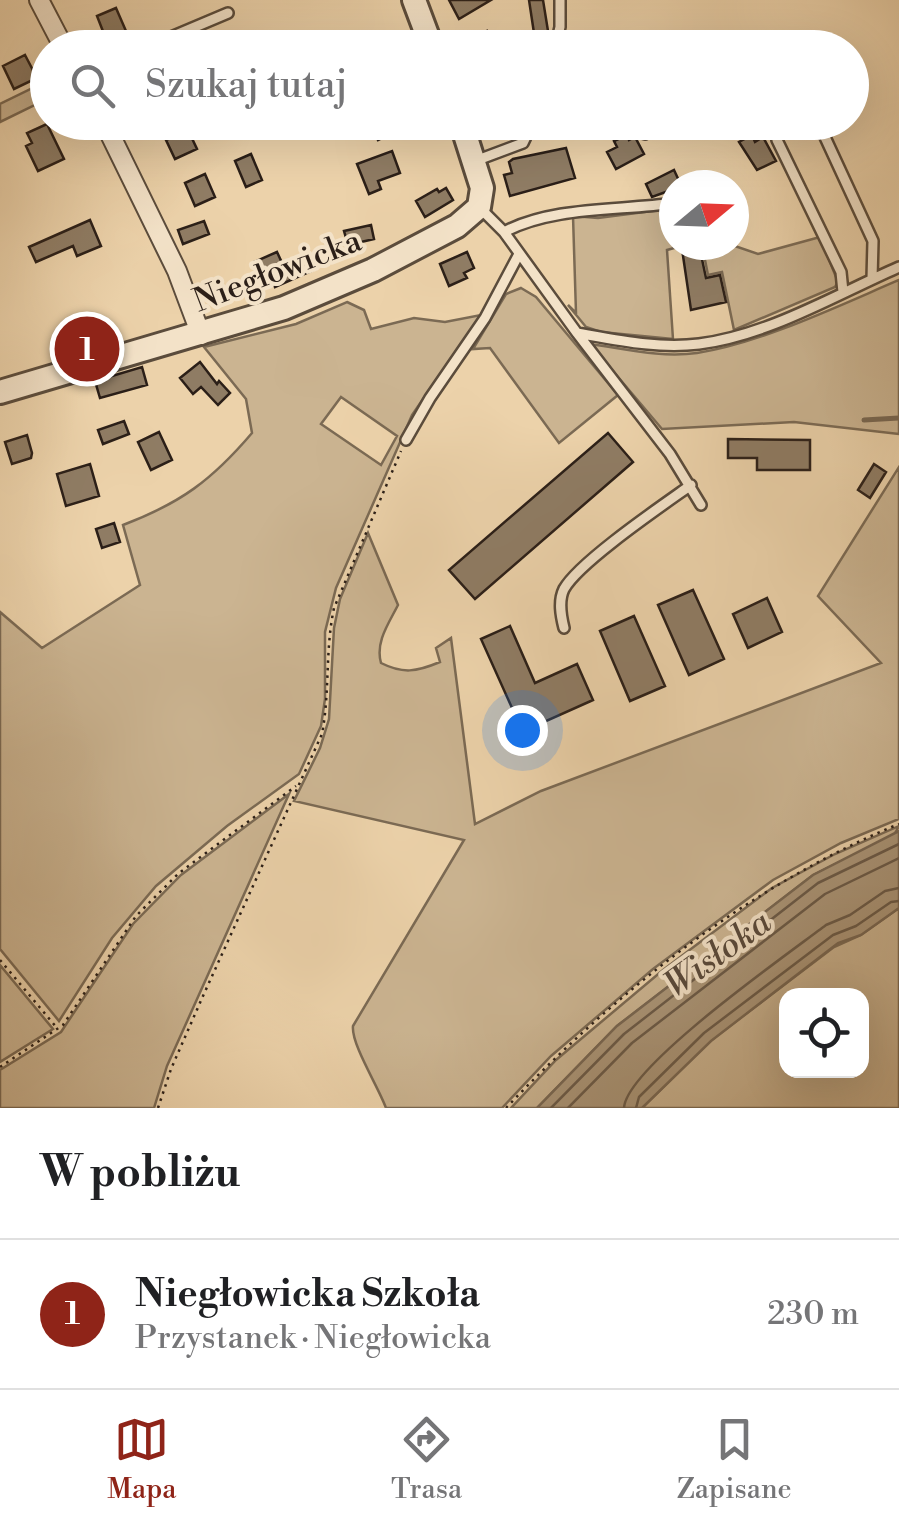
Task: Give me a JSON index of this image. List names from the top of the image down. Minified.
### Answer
{"streets":{"street":["Niegłowicka"]},"water":["Wisłoka"],"north":"right","page":{"search":"Szukaj tutaj","pins":"1","heading":"W pobliżu","list":[{"mark":"1","name":"Niegłowicka Szkoła","note":"Przystanek · Niegłowicka","value":"230 m"}],"nav":["Mapa","Trasa","Zapisane"]}}
